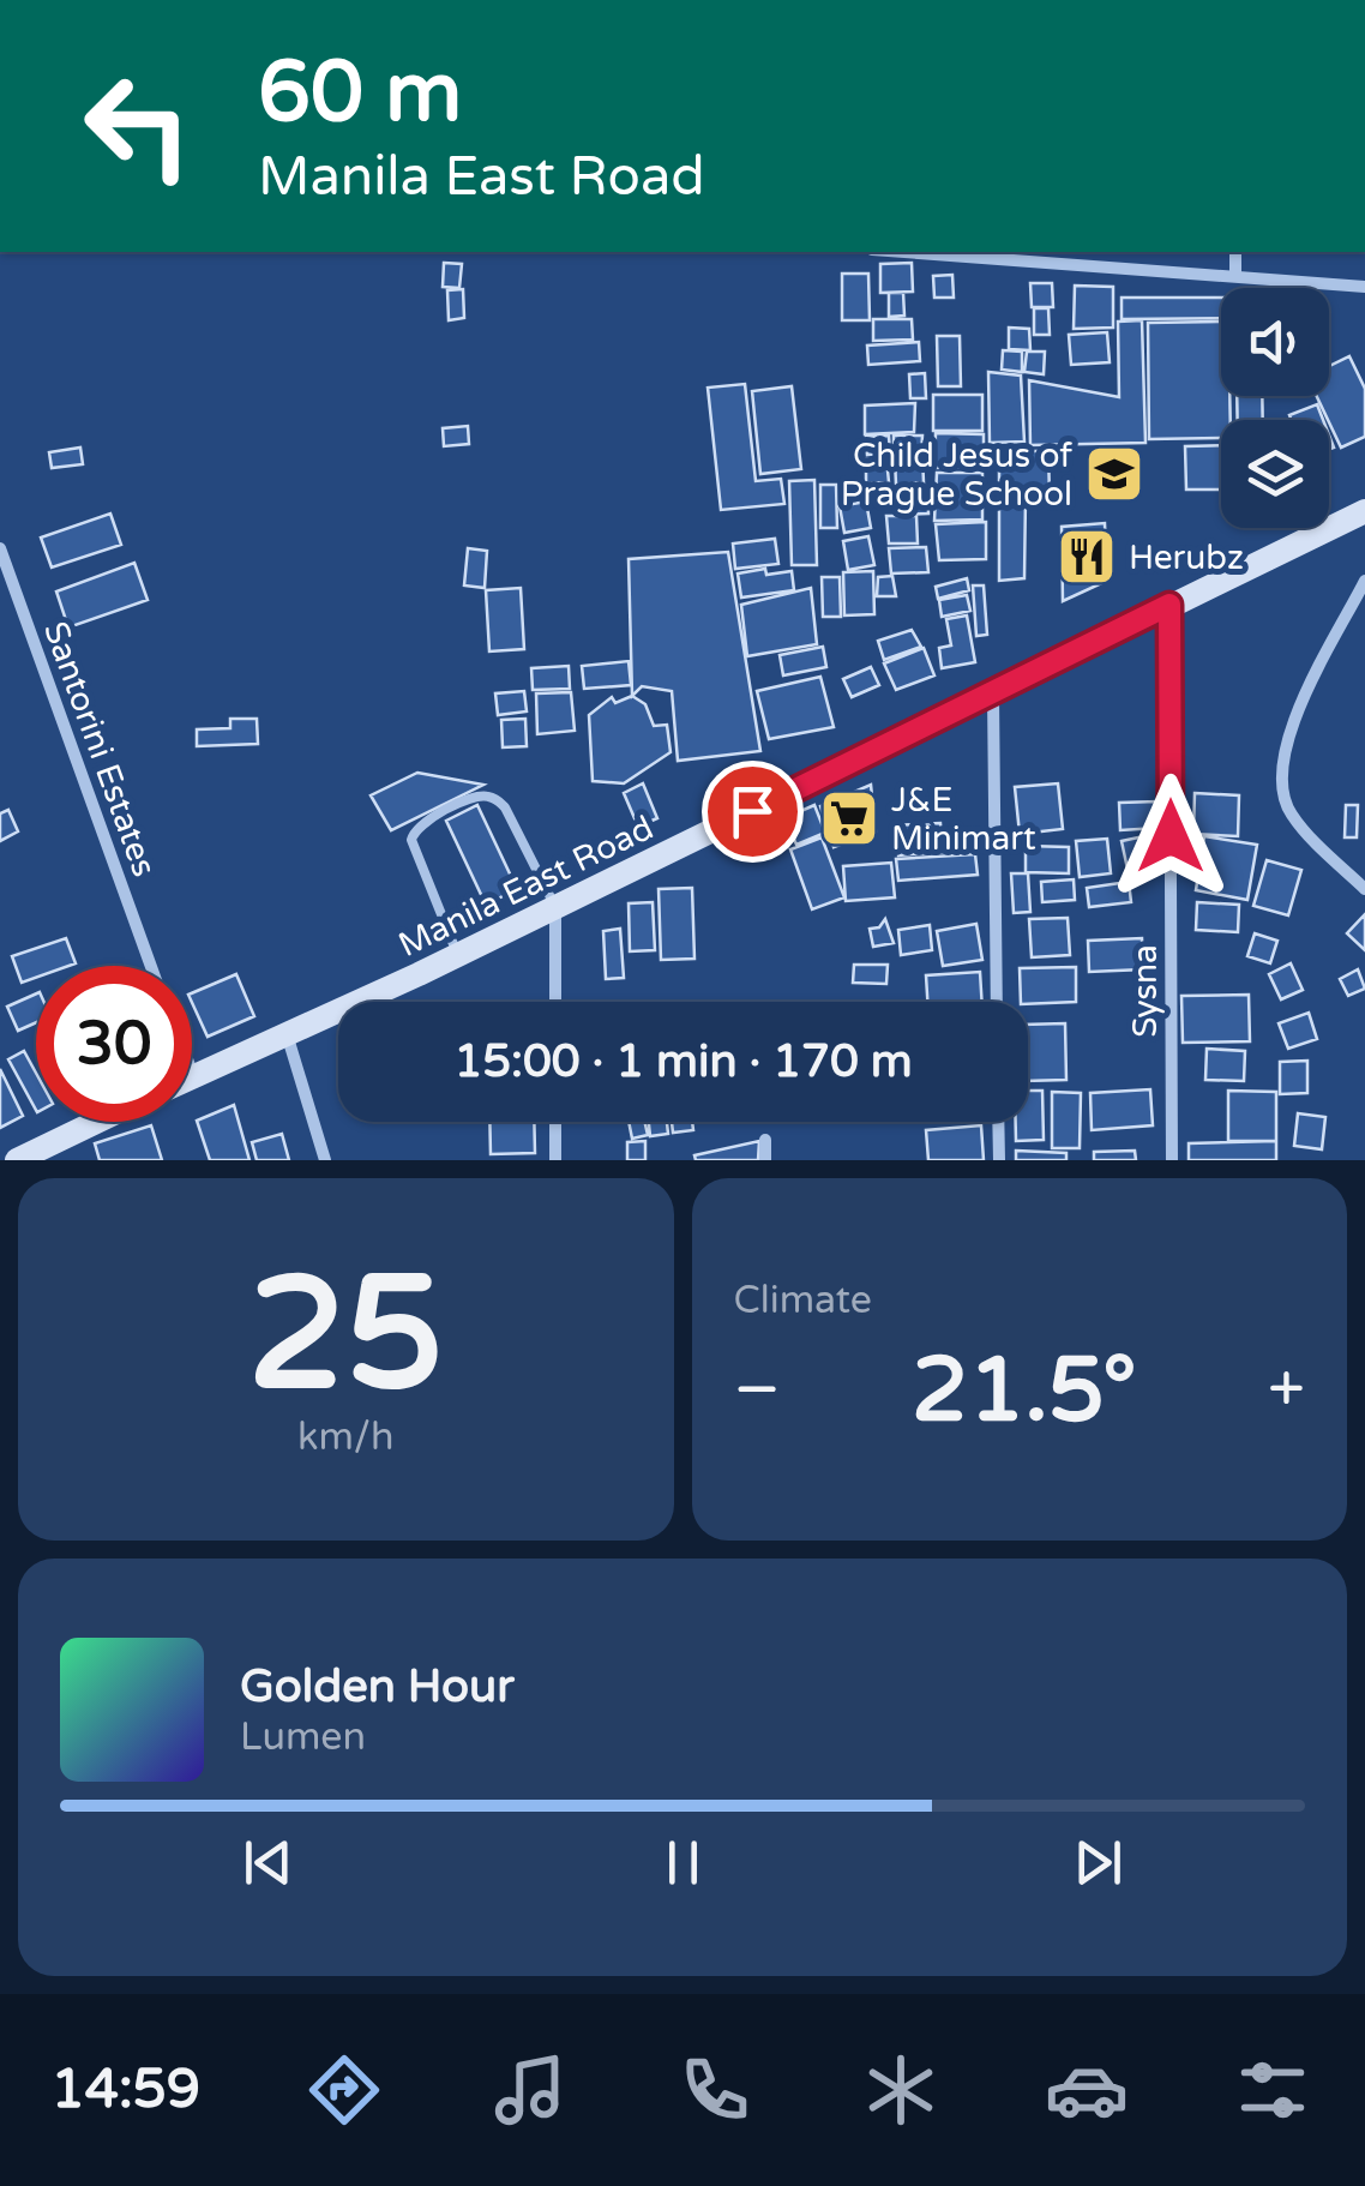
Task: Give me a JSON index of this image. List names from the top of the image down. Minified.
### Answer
{"streets":{"main road":["Manila East Road"],"street":["Santorini Estates","Sysna"]},"crossings":[["Manila East Road","Sysna"]],"places":{"school or university":["Child Jesus of Prague School"],"restaurant":["Herubz"],"supermarket":["J&E Minimart"]},"page":{"turn":["60 m","Manila East Road"],"limit":"30","trip":"15:00 · 1 min · 170 m","tile":[["25","km/h"],"Climate"],"heat":["−","21.5°","+"],"song":["Golden Hour","Lumen"],"tabs":"14:59"}}
